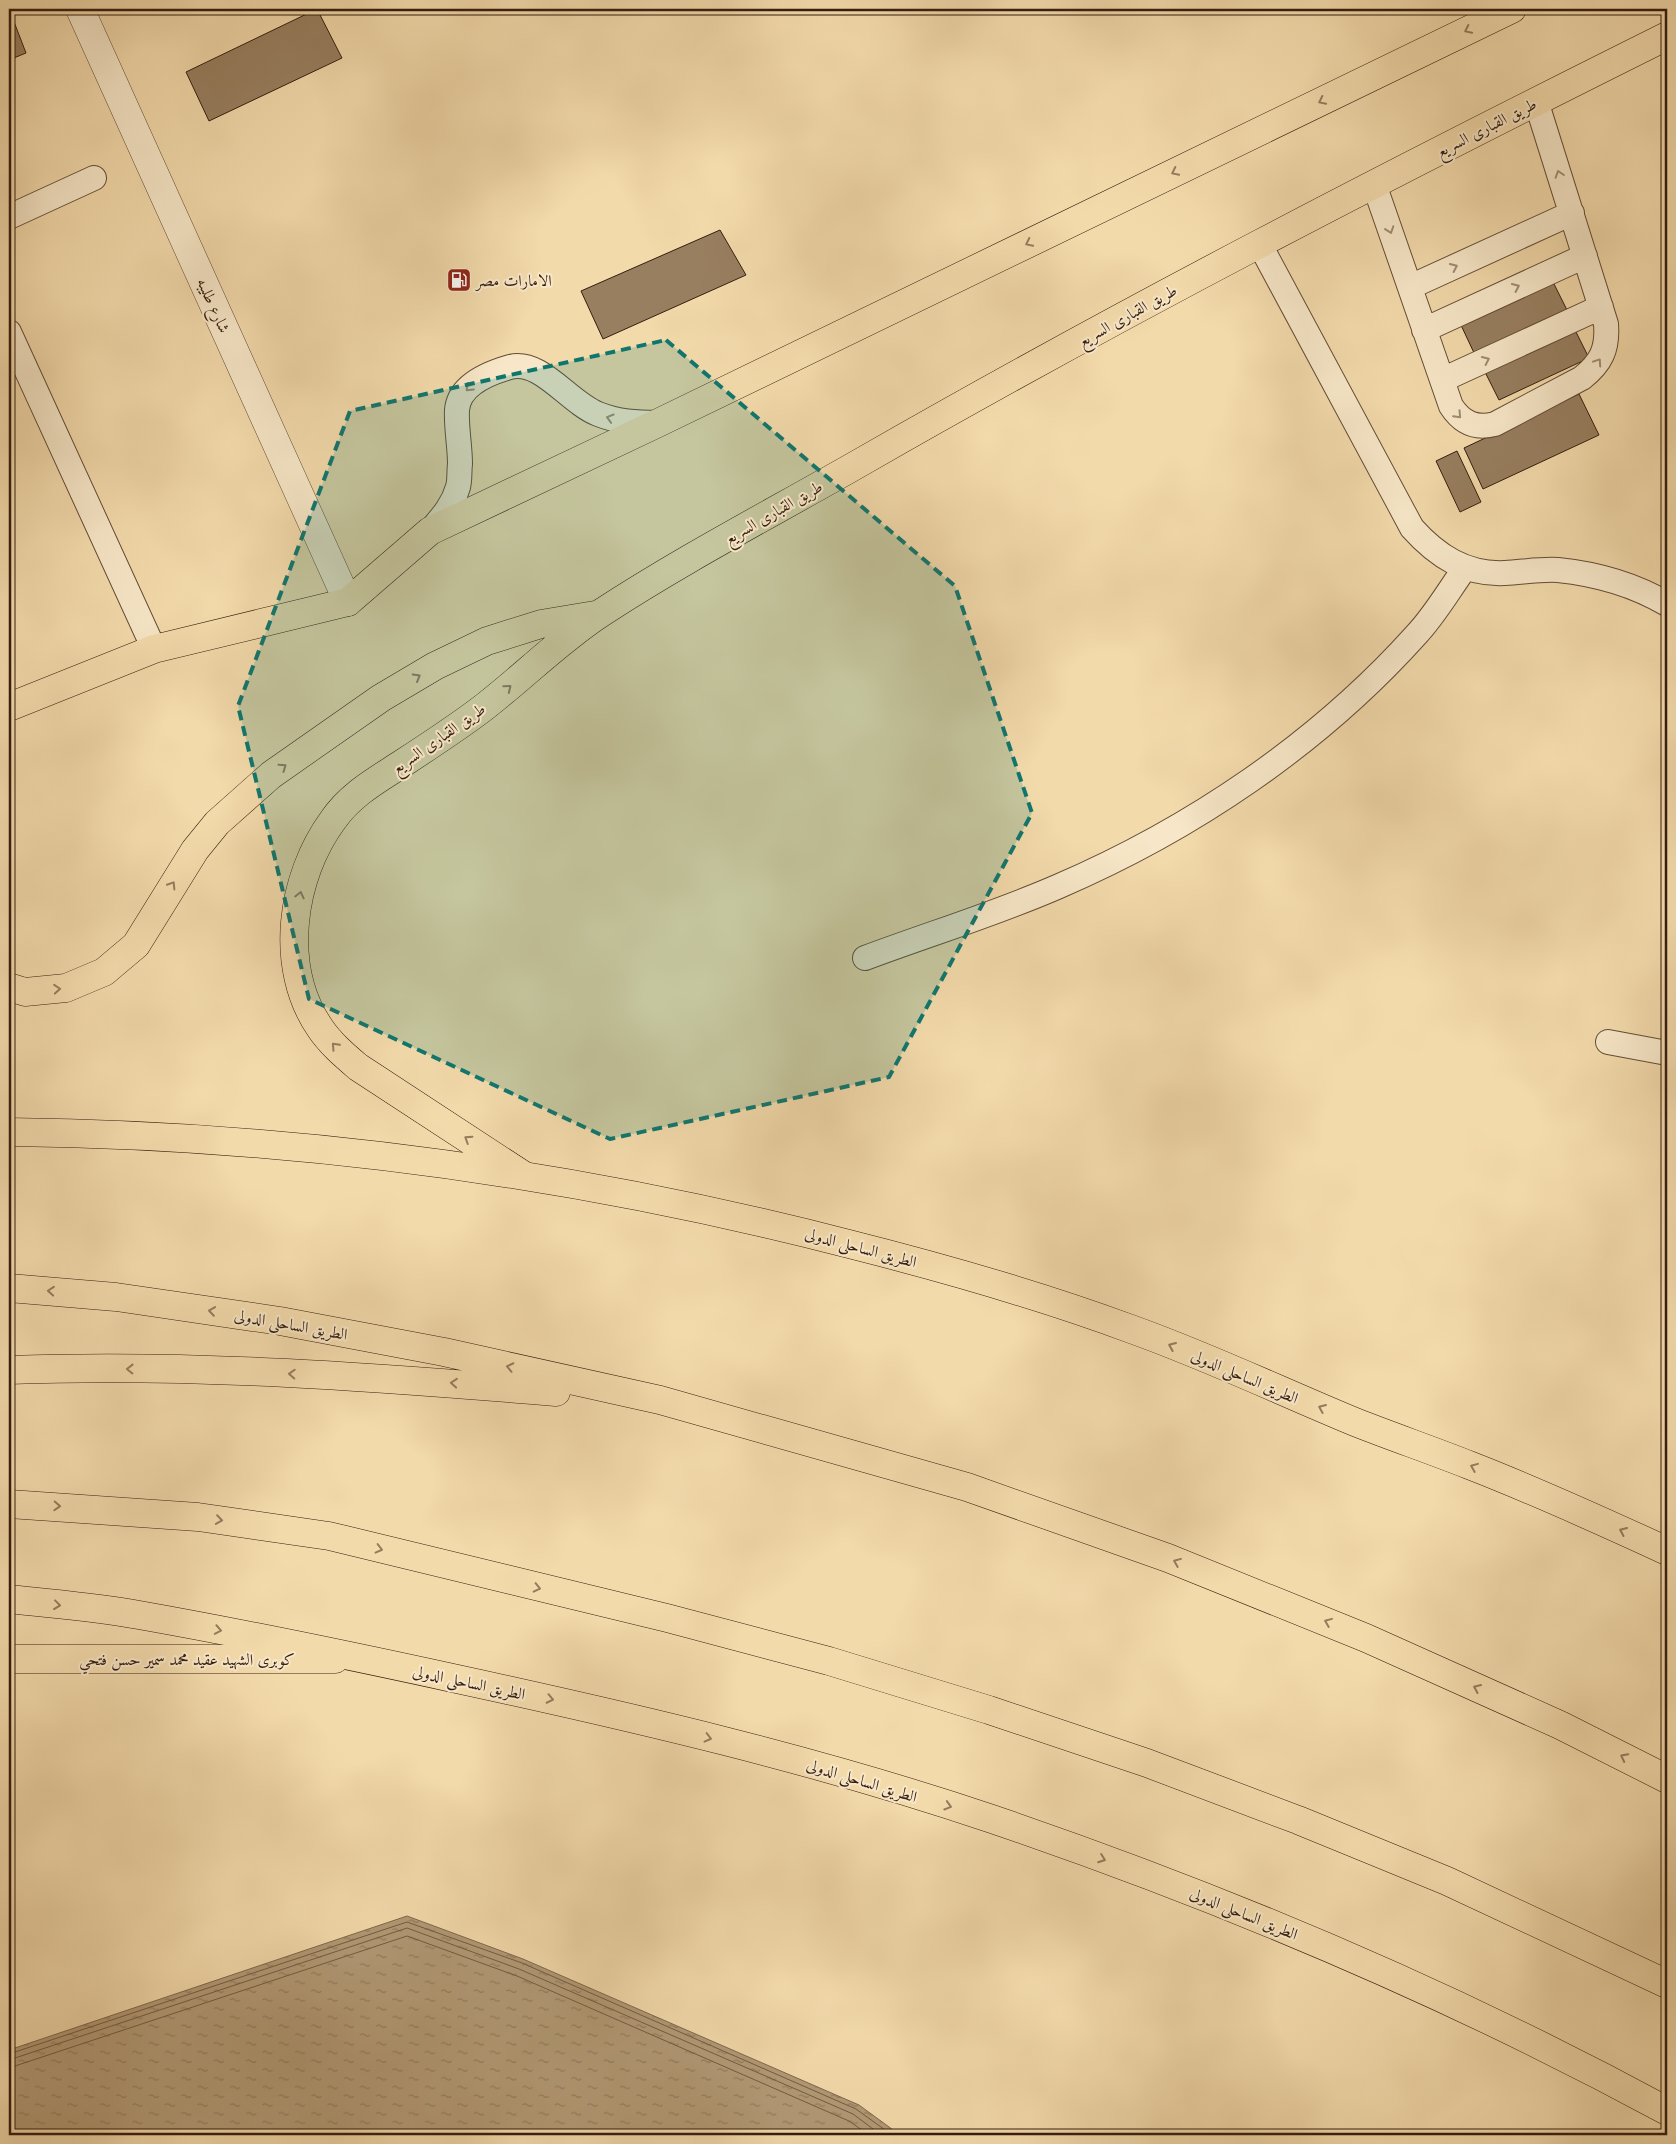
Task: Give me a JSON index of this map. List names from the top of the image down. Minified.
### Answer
{"streets":{"main road":["طريق القبارى السريع","الطريق الساحلى الدولى","كوبرى الشهيد عقيد محمد سمير حسن فتحي"],"street":["شارع طليبه"]},"crossings":[["طريق القبارى السريع","الطريق الساحلى الدولى"],["الطريق الساحلى الدولى","كوبرى الشهيد عقيد محمد سمير حسن فتحي"]],"places":{"fuel station":["الامارات مصر"]}}
